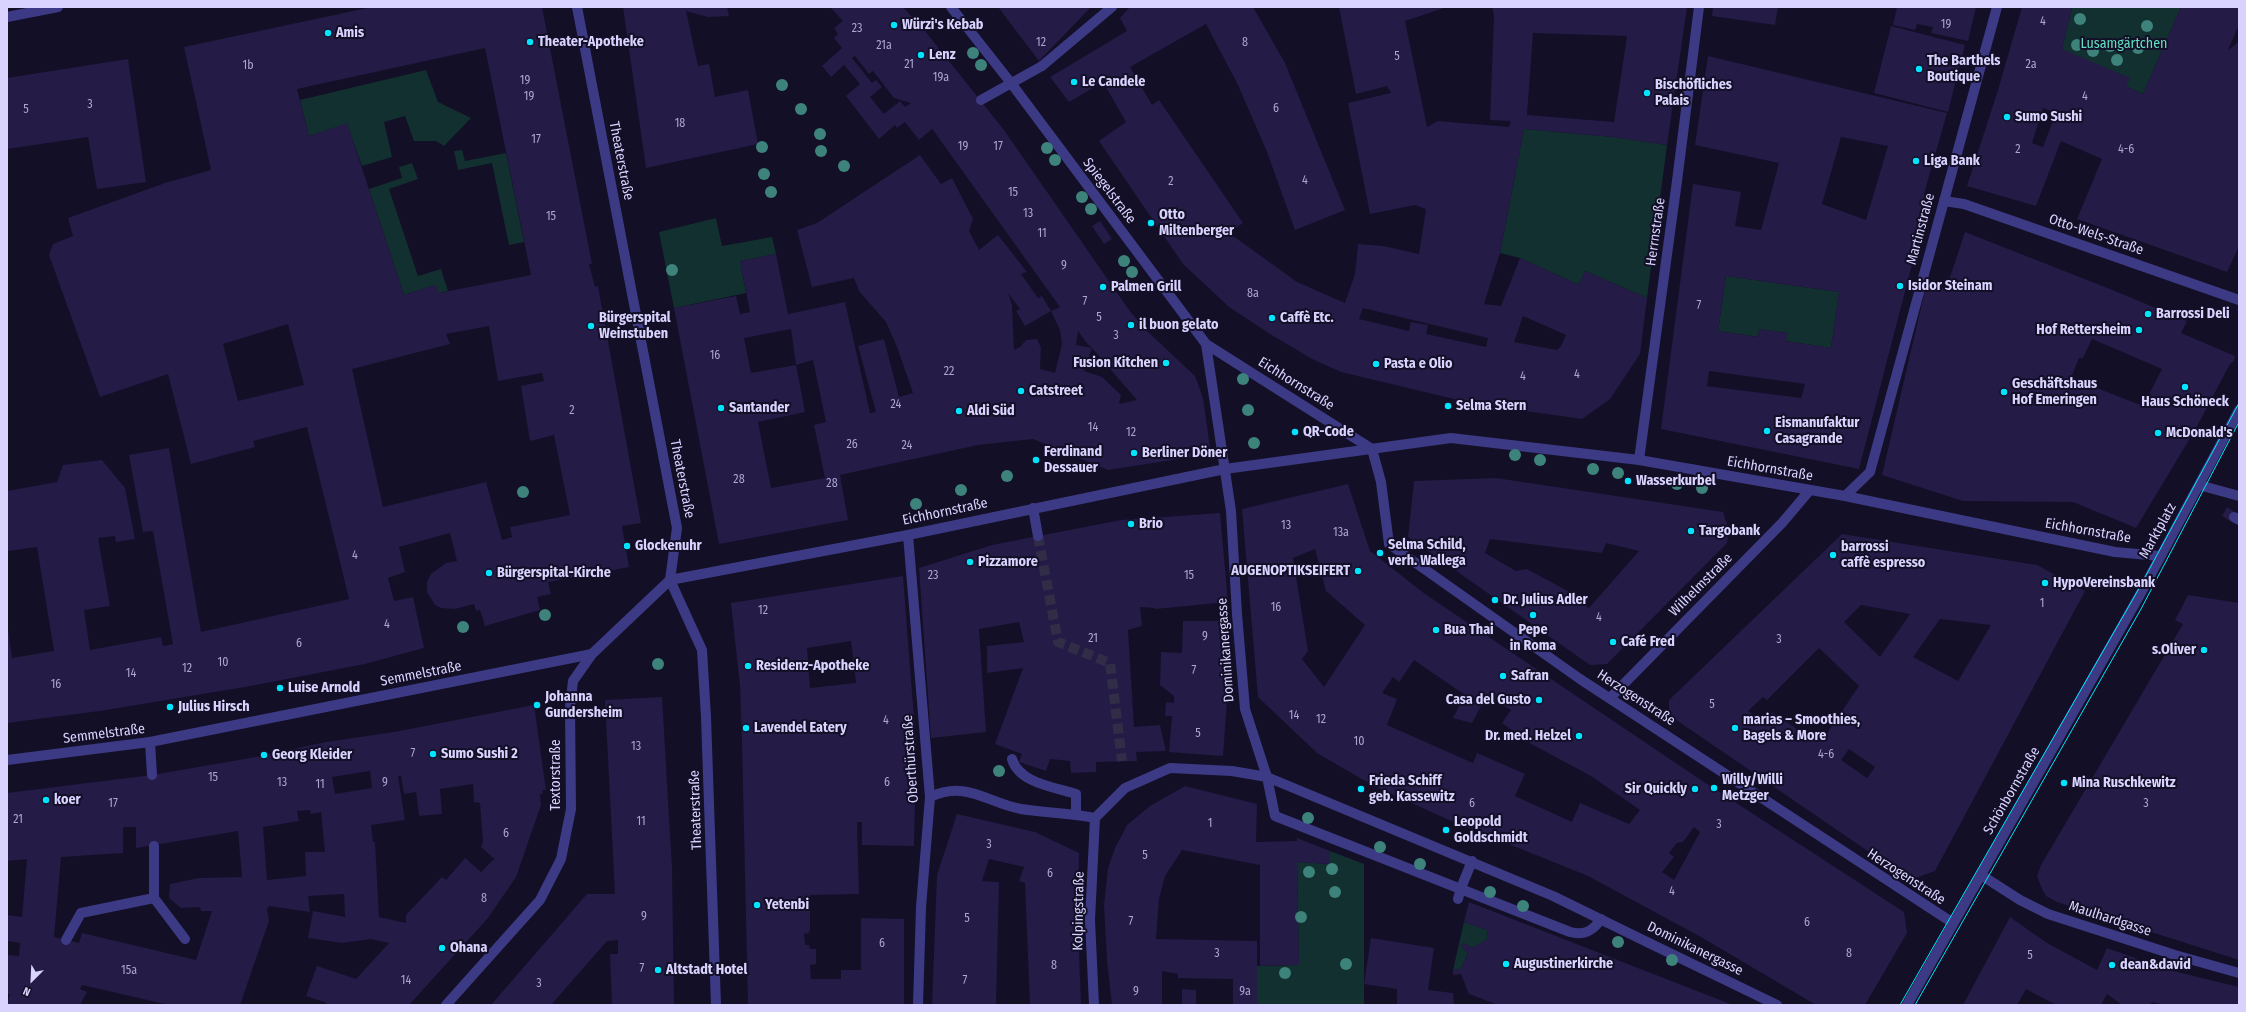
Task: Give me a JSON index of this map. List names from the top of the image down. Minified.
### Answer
{"streets":{"street":["Theaterstraße","Spiegelstraße","Martinstraße","Herrnstraße","Otto-Wels-Straße","Eichhornstraße","Marktplatz","Wilhelmstraße","Dominikanergasse","Semmelstraße","Herzogenstraße","Oberthürstraße","Textorstraße","Schönbornstraße","Kolpingstraße","Maulhardgasse"]},"crossings":[["Theaterstraße","Eichhornstraße"],["Spiegelstraße","Eichhornstraße"],["Martinstraße","Otto-Wels-Straße"],["Martinstraße","Eichhornstraße"],["Herrnstraße","Eichhornstraße"],["Eichhornstraße","Marktplatz"],["Eichhornstraße","Wilhelmstraße"],["Eichhornstraße","Dominikanergasse"],["Eichhornstraße","Herzogenstraße"],["Eichhornstraße","Oberthürstraße"],["Marktplatz","Schönbornstraße"],["Wilhelmstraße","Herzogenstraße"],["Semmelstraße","Textorstraße"],["Herzogenstraße","Schönbornstraße"],["Schönbornstraße","Maulhardgasse"]],"parks":["Lusamgärtchen"],"places":["Würzi's Kebab","Amis","Theater-Apotheke","Lenz","The Barthels Boutique","Le Candele","Bischöfliches Palais","Sumo Sushi","Liga Bank","Otto Miltenberger","Isidor Steinam","Palmen Grill","Barrossi Deli","Caffè Etc.","il buon gelato","Bürgerspital Weinstuben","Hof Rettersheim","Fusion Kitchen","Pasta e Olio","Haus Schöneck","Catstreet","Geschäftshaus Hof Emeringen","Selma Stern","Santander","Aldi Süd","Eismanufaktur Casagrande","QR-Code","McDonald's","Berliner Döner","Ferdinand Dessauer","Wasserkurbel","Brio","Targobank","Glockenuhr","Selma Schild, verh. Wallega","barrossi caffè espresso","Pizzamore","AUGENOPTIKSEIFERT","Bürgerspital-Kirche","HypoVereinsbank","Dr. Julius Adler","Pepe in Roma","Bua Thai","Café Fred","s.Oliver","Residenz-Apotheke","Safran","Luise Arnold","Casa del Gusto","Johanna Gundersheim","Julius Hirsch","Lavendel Eatery","marias – Smoothies, Bagels & More","Dr. med. Helzel","Sumo Sushi 2","Georg Kleider","Mina Ruschkewitz","Willy/Willi Metzger","Frieda Schiff geb. Kassewitz","Sir Quickly","koer","Leopold Goldschmidt","Yetenbi","Ohana","Augustinerkirche","dean&david","Altstadt Hotel"],"house_numbers":["4","19","23","12","8","21a","5","21","2a","1b","19a","19","19","4","3","6","5","18","17","19","17","2","4-6","4","2","15","13","15","11","9","8a","7","7","5","3","16","22","4","4","24","2","14","12","26","24","28","28","13","13a","4","23","15","1","16","12","4","4","9","21","3","6","10","12","7","14","16","5","14","12","4","5","10","13","7","4-6","15","13","9","6","11","17","6","3","21","11","1","3","6","3","5","6","4","8","9","5","7","6","6","3","8","5","8","7","15a","14","7","3","9","9a"],"north":"bottom left"}
